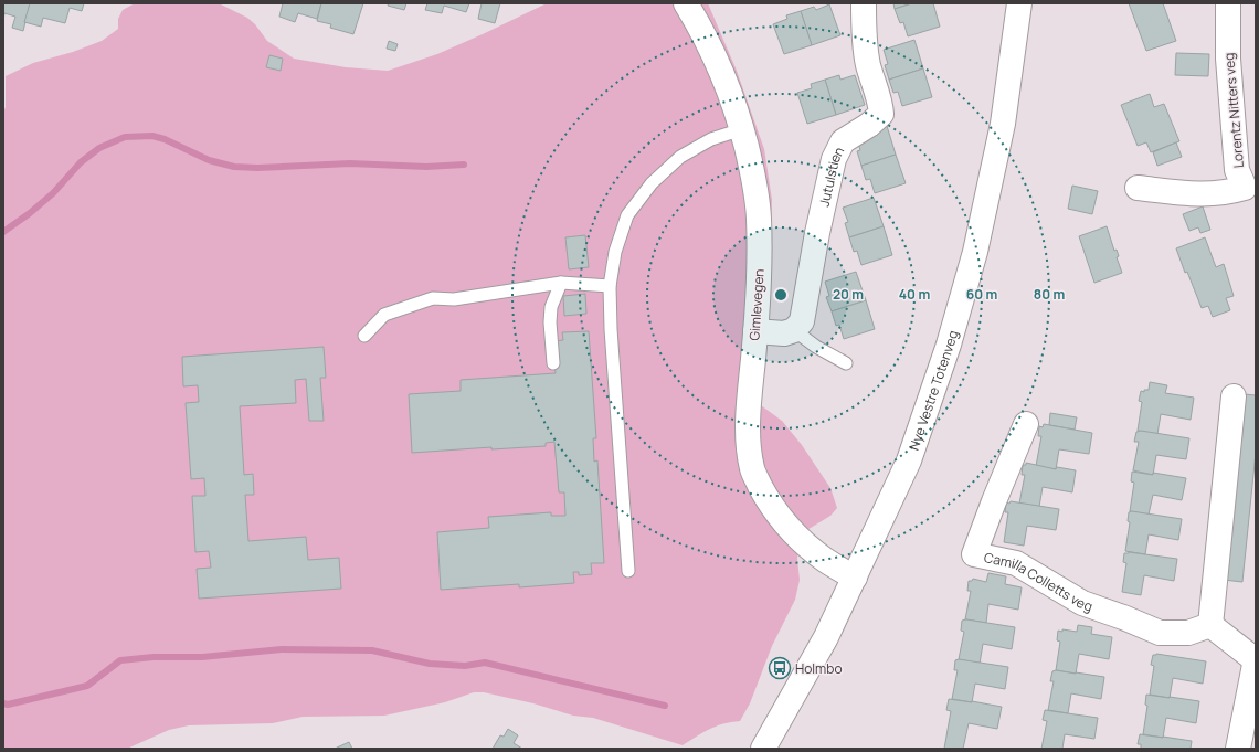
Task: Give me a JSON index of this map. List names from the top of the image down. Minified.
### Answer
{"streets":{"street":["Lorentz Nitters veg","Jutulstien","Gimlevegen","Nye Vestre Totenveg","Camilla Colletts veg"]},"crossings":[["Gimlevegen","Nye Vestre Totenveg"]],"places":{"bus stop":["Holmbo"]},"rings":["20 m","40 m","60 m","80 m"]}
